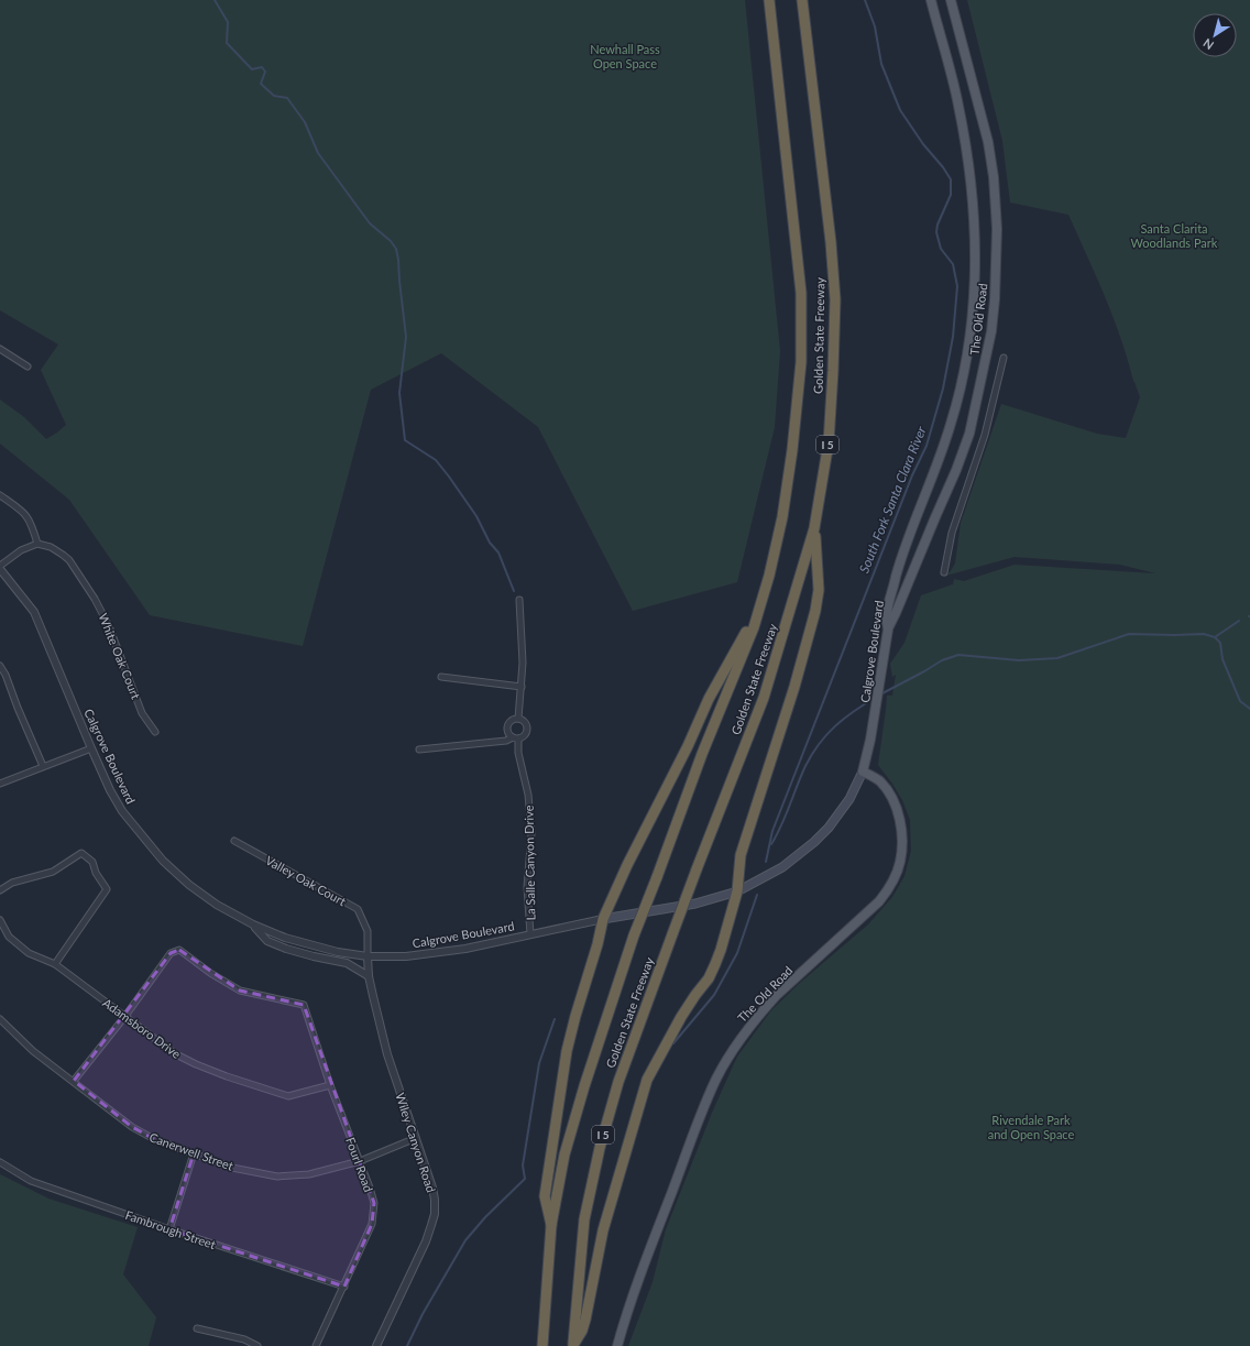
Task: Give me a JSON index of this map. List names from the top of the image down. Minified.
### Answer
{"streets":{"highway":["Golden State Freeway","I 5"],"main road":["The Old Road","Calgrove Boulevard"],"street":["White Oak Court","La Salle Canyon Drive","Valley Oak Court","Adamsboro Drive","Wiley Canyon Road","Canerwell Street","Fourl Road","Fambrough Street"]},"crossings":[["The Old Road","Calgrove Boulevard"],["Calgrove Boulevard","La Salle Canyon Drive"],["Calgrove Boulevard","Valley Oak Court"],["Calgrove Boulevard","Wiley Canyon Road"],["Valley Oak Court","Wiley Canyon Road"],["Adamsboro Drive","Fourl Road"],["Wiley Canyon Road","Canerwell Street"],["Canerwell Street","Fourl Road"],["Fourl Road","Fambrough Street"]],"water":["South Fork Santa Clara River"],"parks":["Newhall Pass Open Space","Santa Clarita Woodlands Park","Rivendale Park and Open Space"],"north":"bottom left"}
